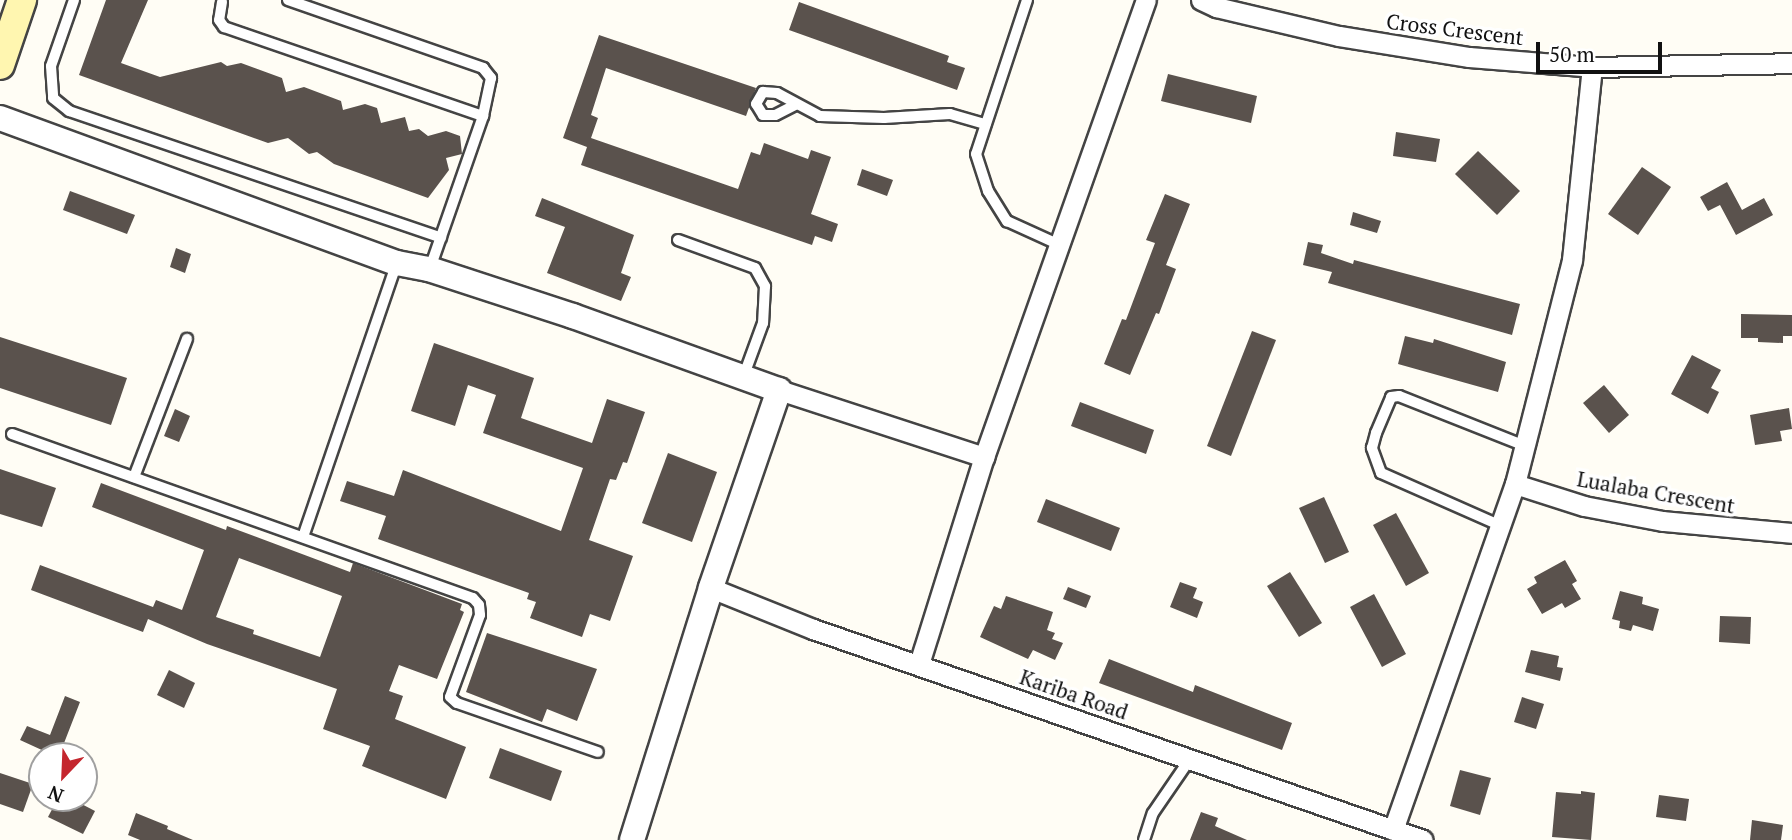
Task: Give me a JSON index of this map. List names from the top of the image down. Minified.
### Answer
{"streets":{"street":["Cross Crescent","Lualaba Crescent","Kariba Road"]},"scale_bar":"50 m","north":"bottom left"}
